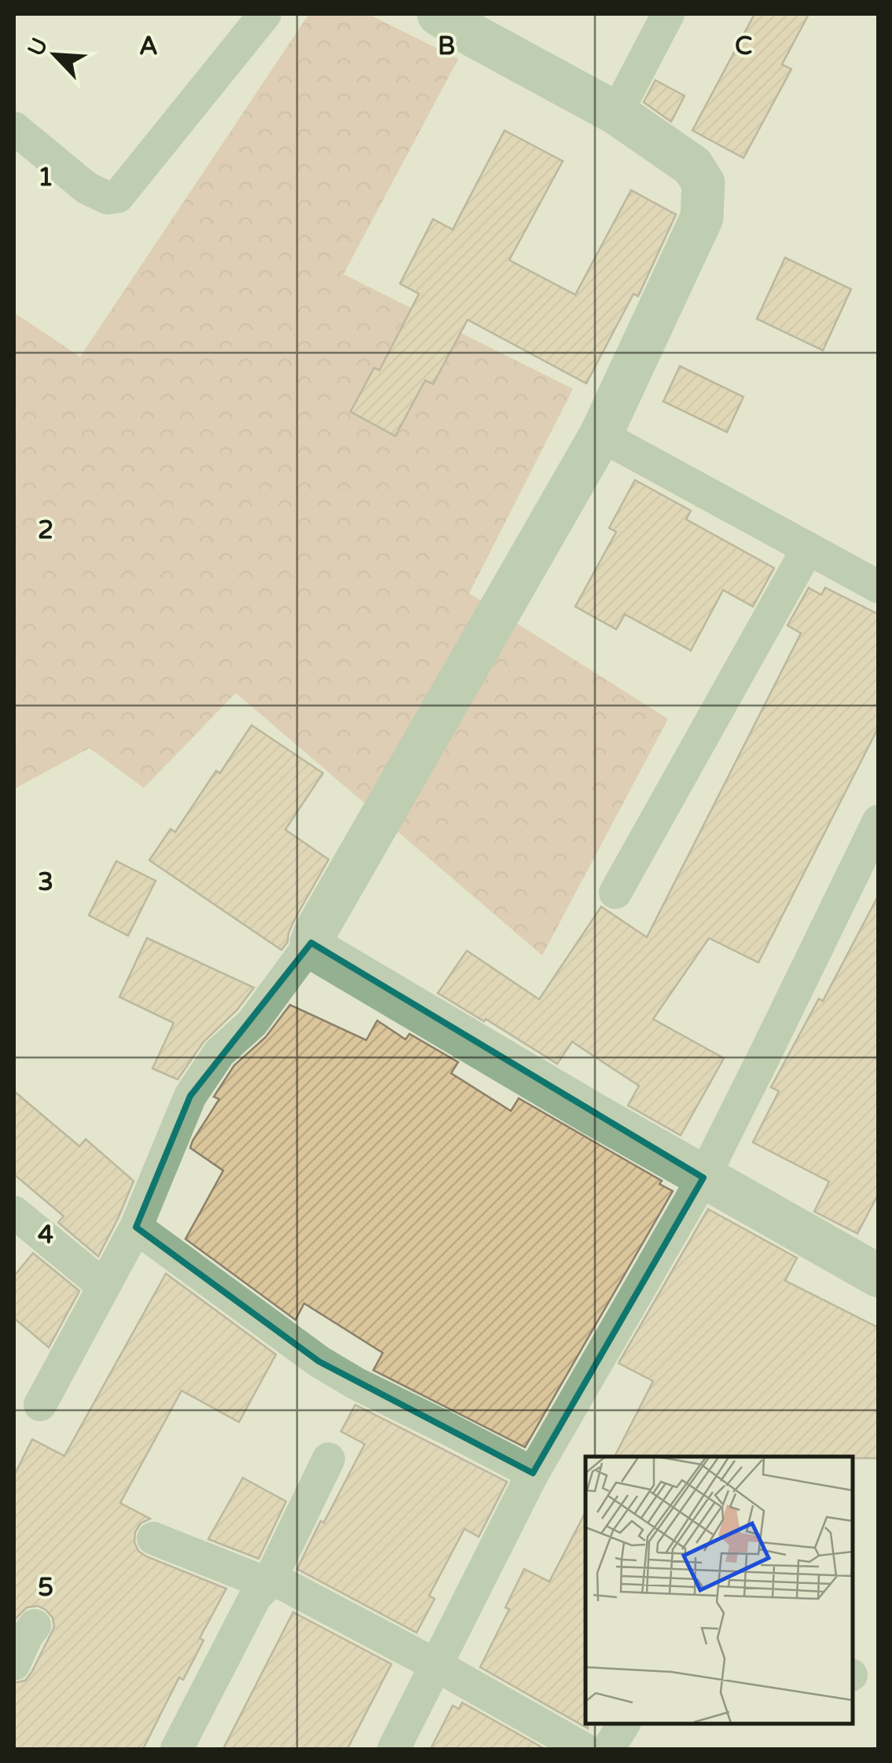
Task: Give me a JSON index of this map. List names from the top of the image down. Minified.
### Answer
{"north":"top left","grid":{"columns":["A","B","C"],"rows":["1","2","3","4","5"]}}
